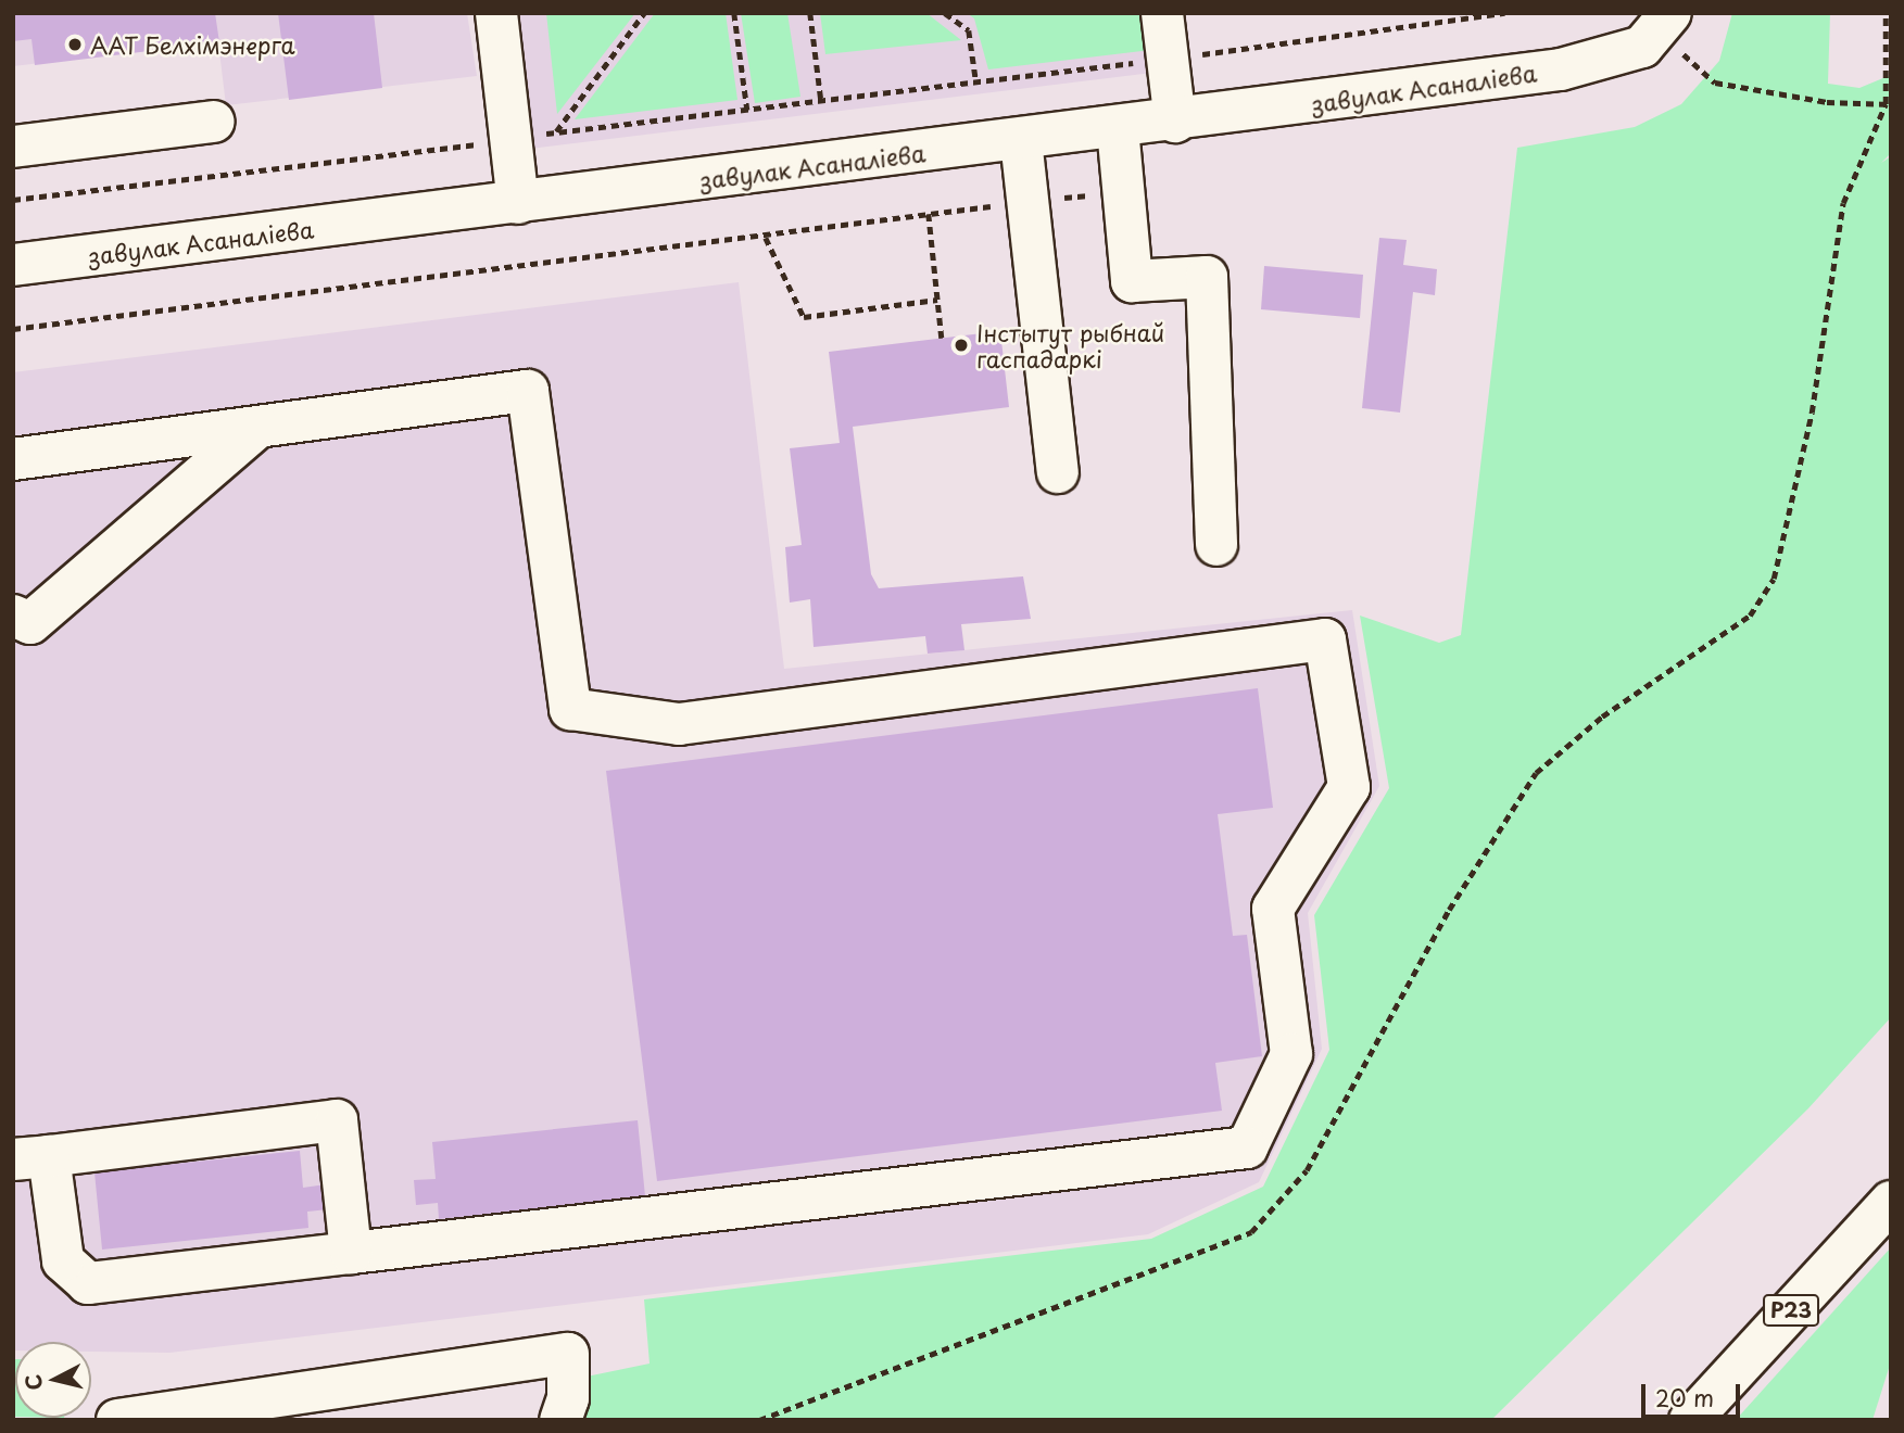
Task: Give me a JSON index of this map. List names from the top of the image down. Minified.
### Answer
{"streets":{"main road":["завулак Асаналіева","Р23"]},"places":["ААТ Белхімэнерга","Інстытут рыбнай гаспадаркі"],"scale_bar":"20 m","north":"left"}
